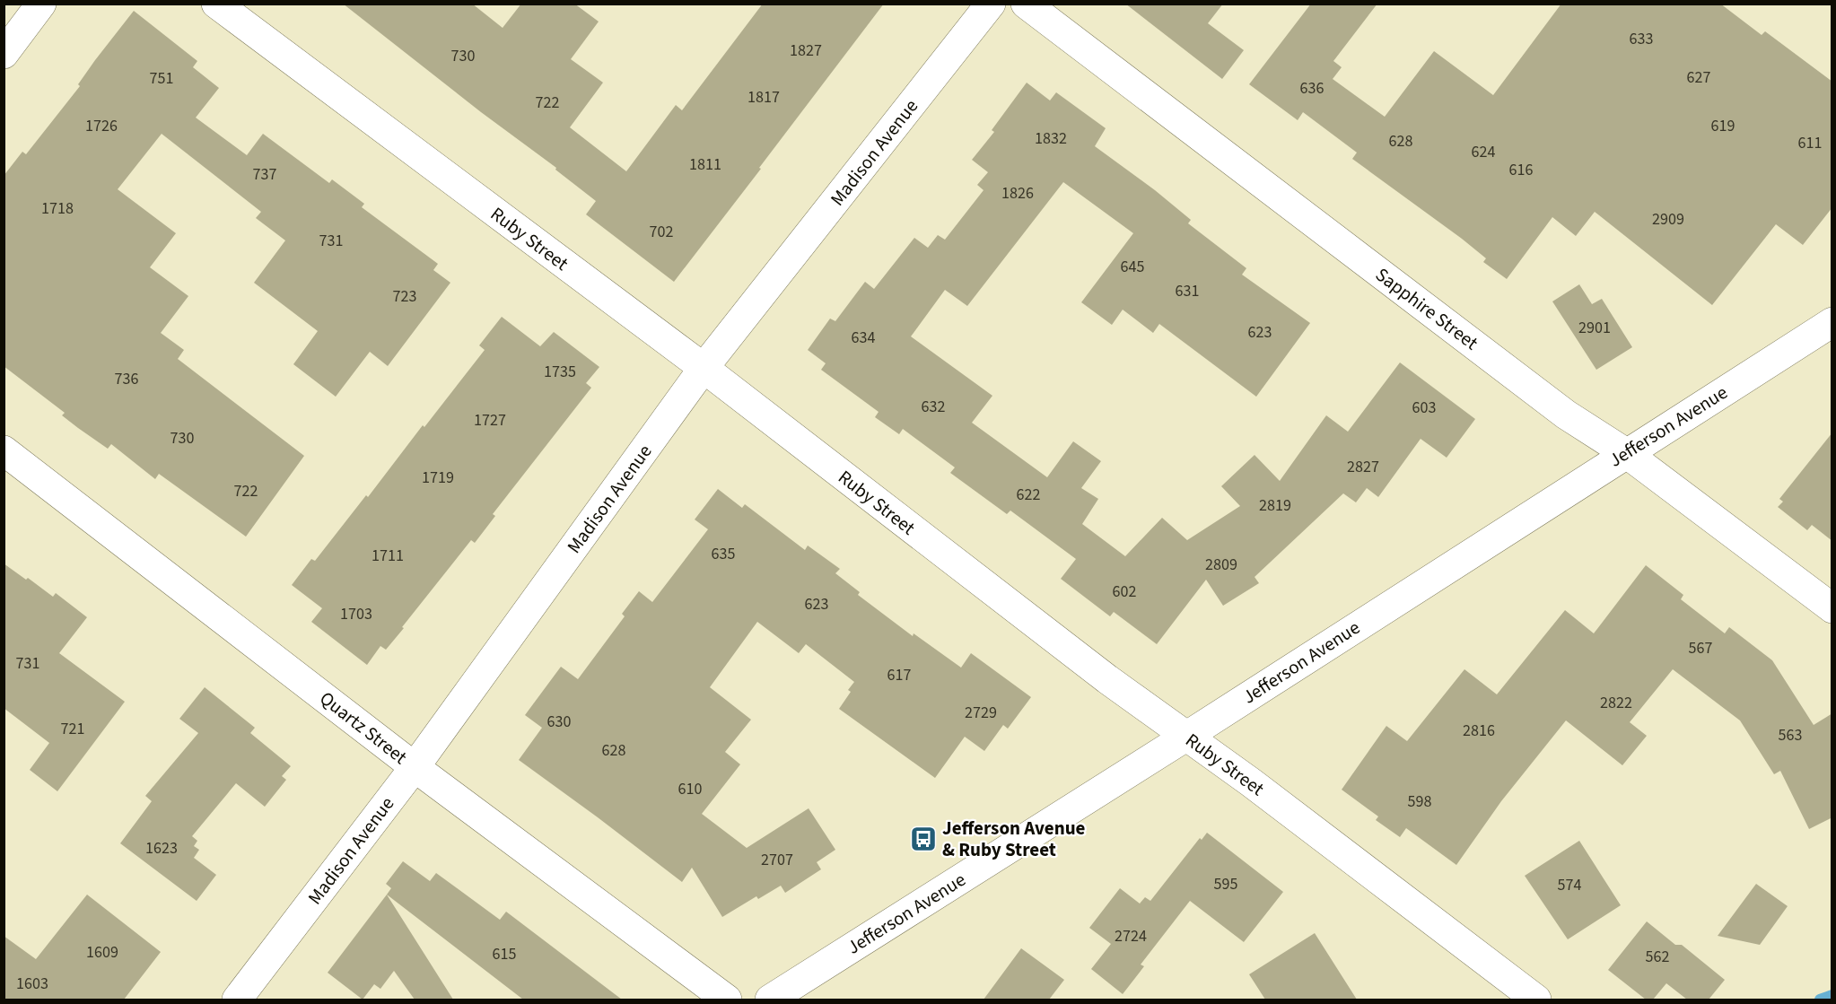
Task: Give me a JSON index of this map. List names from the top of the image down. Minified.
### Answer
{"streets":{"street":["Madison Avenue","Ruby Street","Sapphire Street","Jefferson Avenue","Quartz Street"]},"crossings":[["Madison Avenue","Ruby Street"],["Madison Avenue","Quartz Street"],["Ruby Street","Jefferson Avenue"],["Sapphire Street","Jefferson Avenue"]],"places":{"bus stop":["Jefferson Avenue & Ruby Street"]},"house_numbers":["633","1827","730","627","751","636","1817","722","1726","619","1832","628","611","624","1811","616","737","1826","1718","2909","702","731","645","631","723","2901","623","634","1735","736","632","603","1727","730","2827","1719","722","622","2819","635","1711","2809","602","623","1703","567","731","617","2822","2729","630","721","2816","563","628","610","598","1623","2707","595","574","2724","1609","615","562","1603"]}
